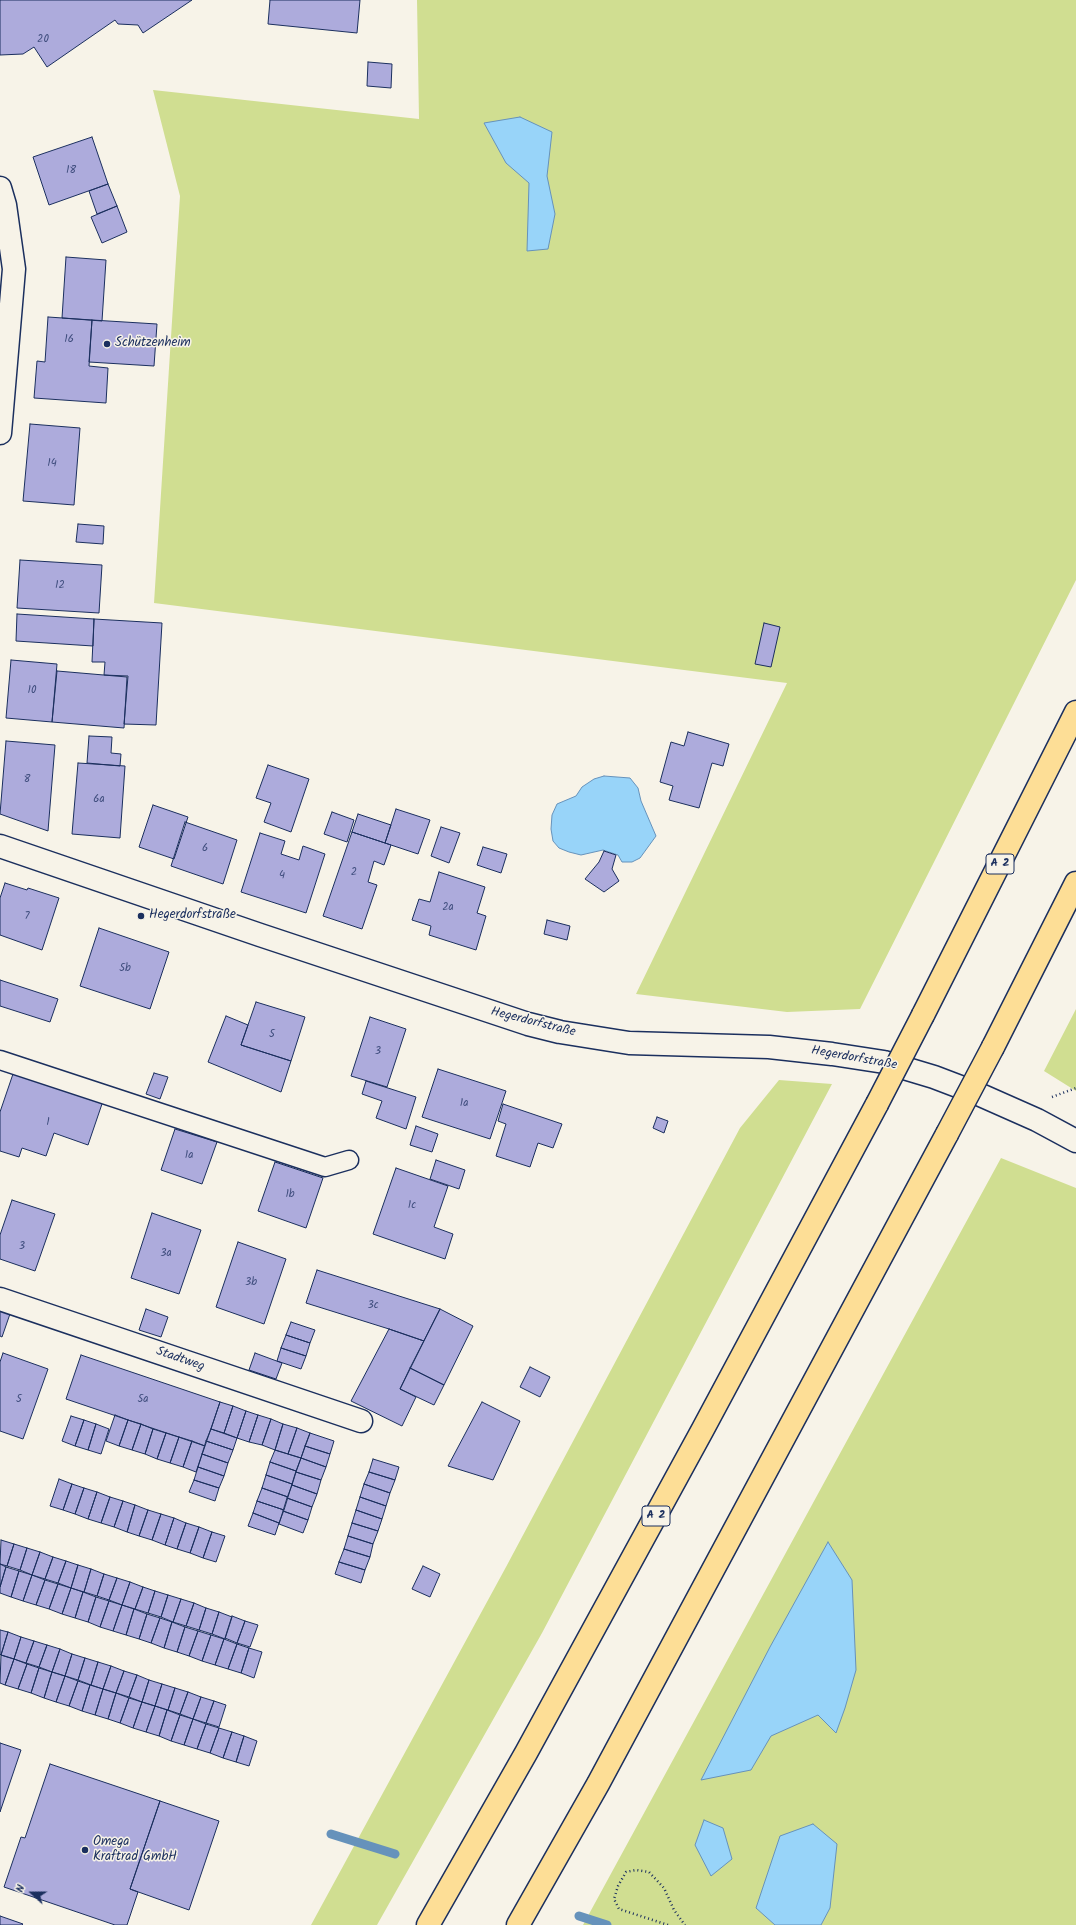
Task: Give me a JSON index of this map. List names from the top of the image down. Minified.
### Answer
{"streets":{"highway":["A 2"],"street":["Hegerdorfstraße","Stadtweg"]},"places":["Schützenheim","Hegerdorfstraße","Omega Kraftrad GmbH"],"house_numbers":["20","18","16","14","12","10","8","6a","6","2","4","2a","7","5b","5","3","1a","1","1a","1b","1c","3","3a","3b","3c","5","5a"],"north":"left"}
